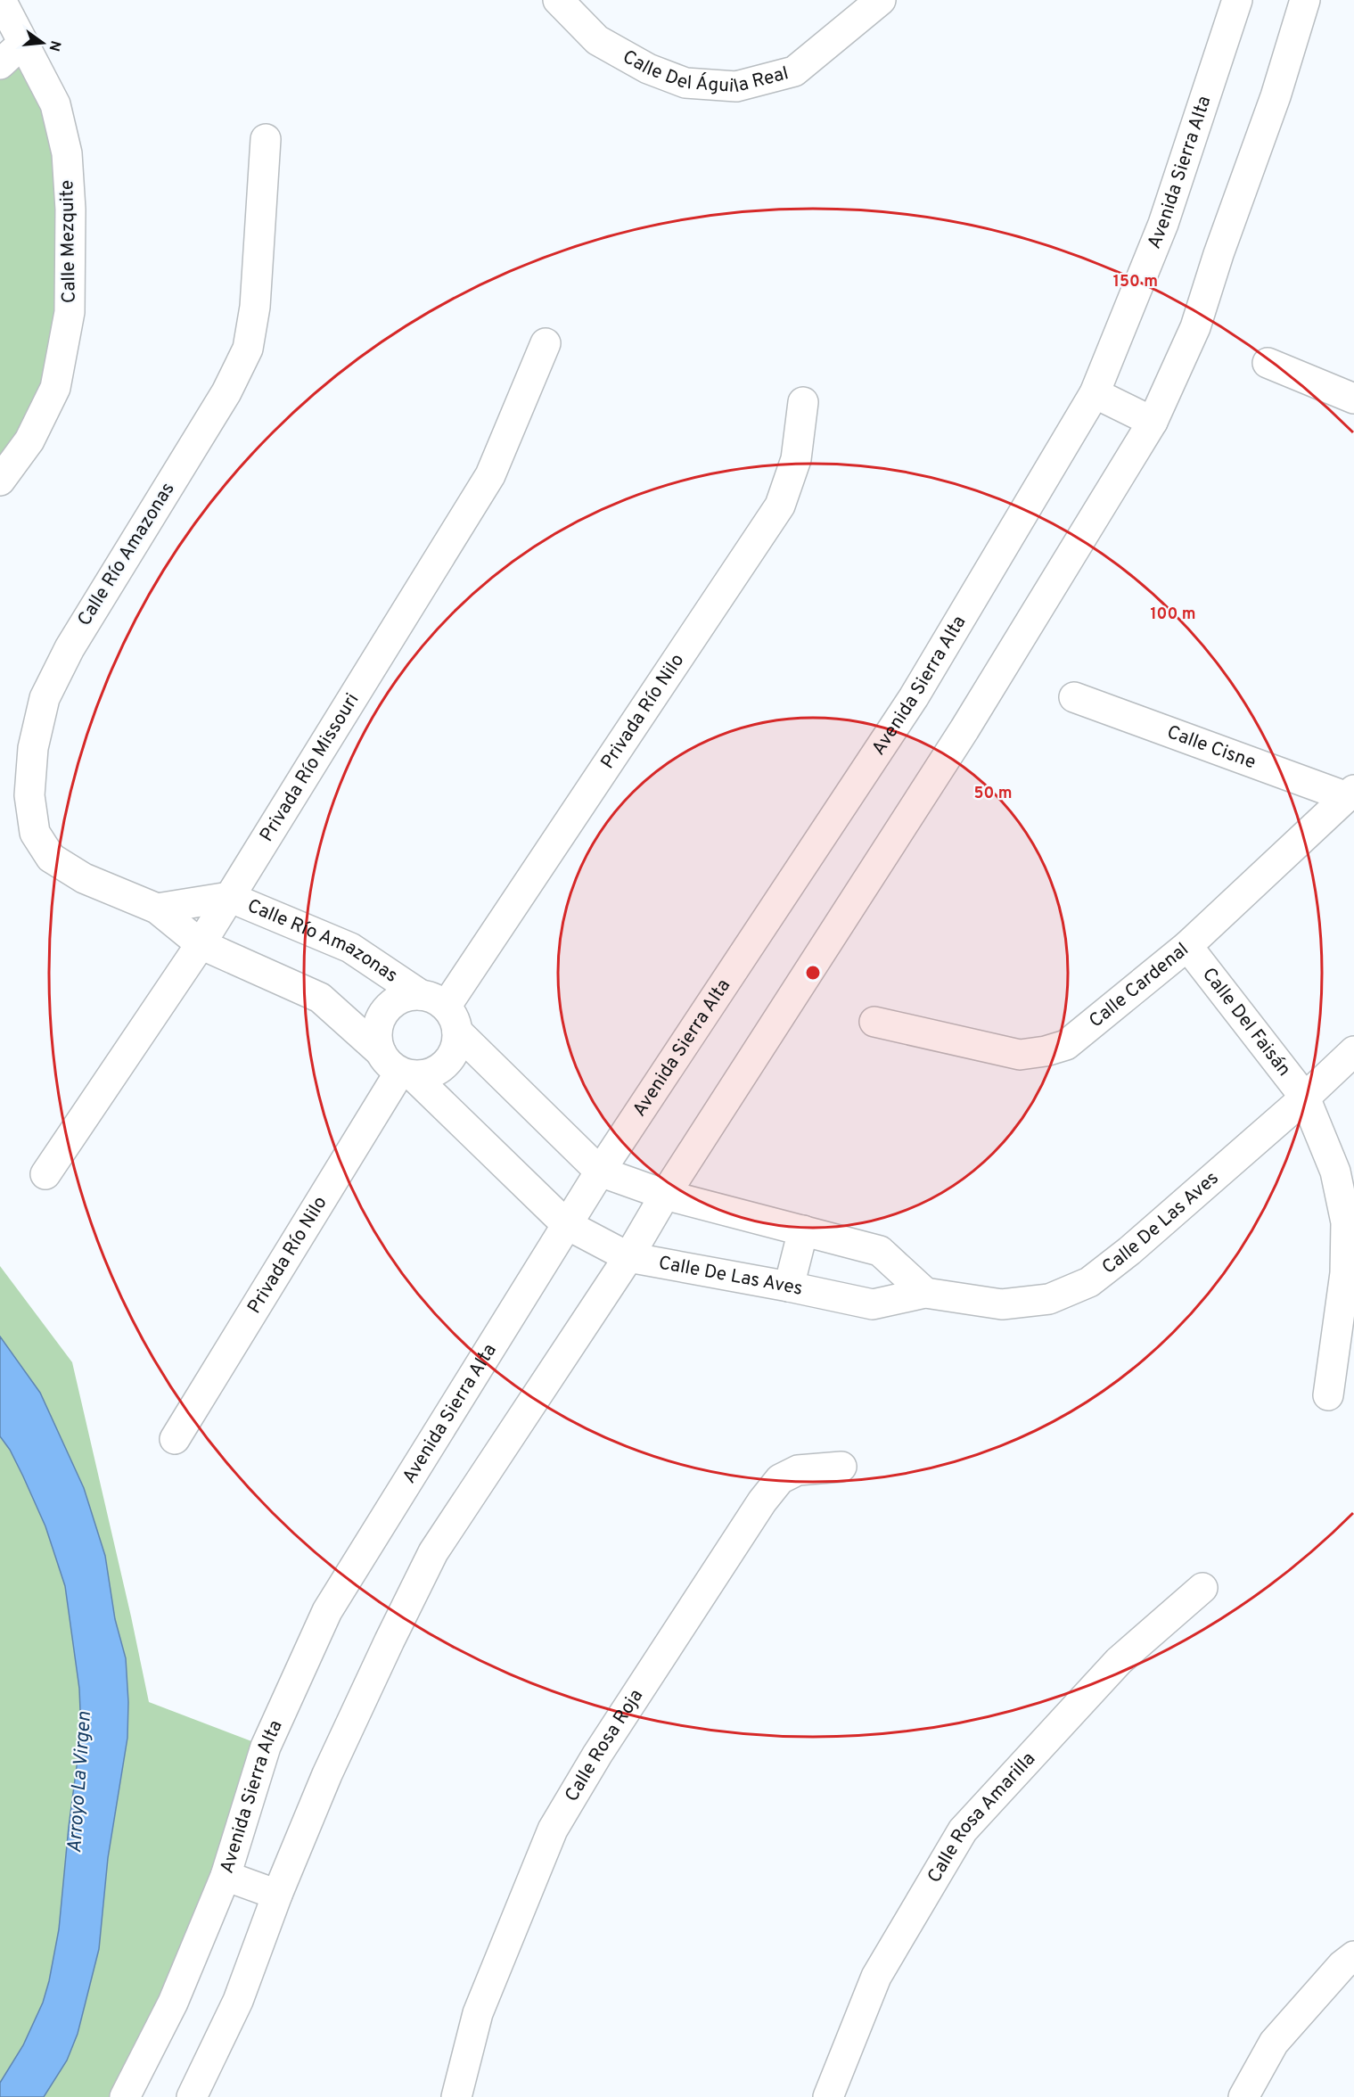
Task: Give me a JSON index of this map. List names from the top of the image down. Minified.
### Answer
{"streets":{"street":["Calle Del Águila Real","Avenida Sierra Alta","Calle Mezquite","Calle Río Amazonas","Privada Río Nilo","Calle Cisne","Privada Río Missouri","Calle Cardenal","Calle Del Faisán","Calle De Las Aves","Calle Rosa Roja","Calle Rosa Amarilla"]},"crossings":[["Avenida Sierra Alta","Calle Río Amazonas"],["Calle Río Amazonas","Privada Río Nilo"],["Calle Río Amazonas","Privada Río Missouri"],["Calle Río Amazonas","Calle De Las Aves"],["Calle Cisne","Calle Cardenal"],["Calle Cardenal","Calle Del Faisán"],["Calle Del Faisán","Calle De Las Aves"]],"water":["Arroyo La Virgen"],"north":"right","rings":["150 m","100 m","50 m"]}
